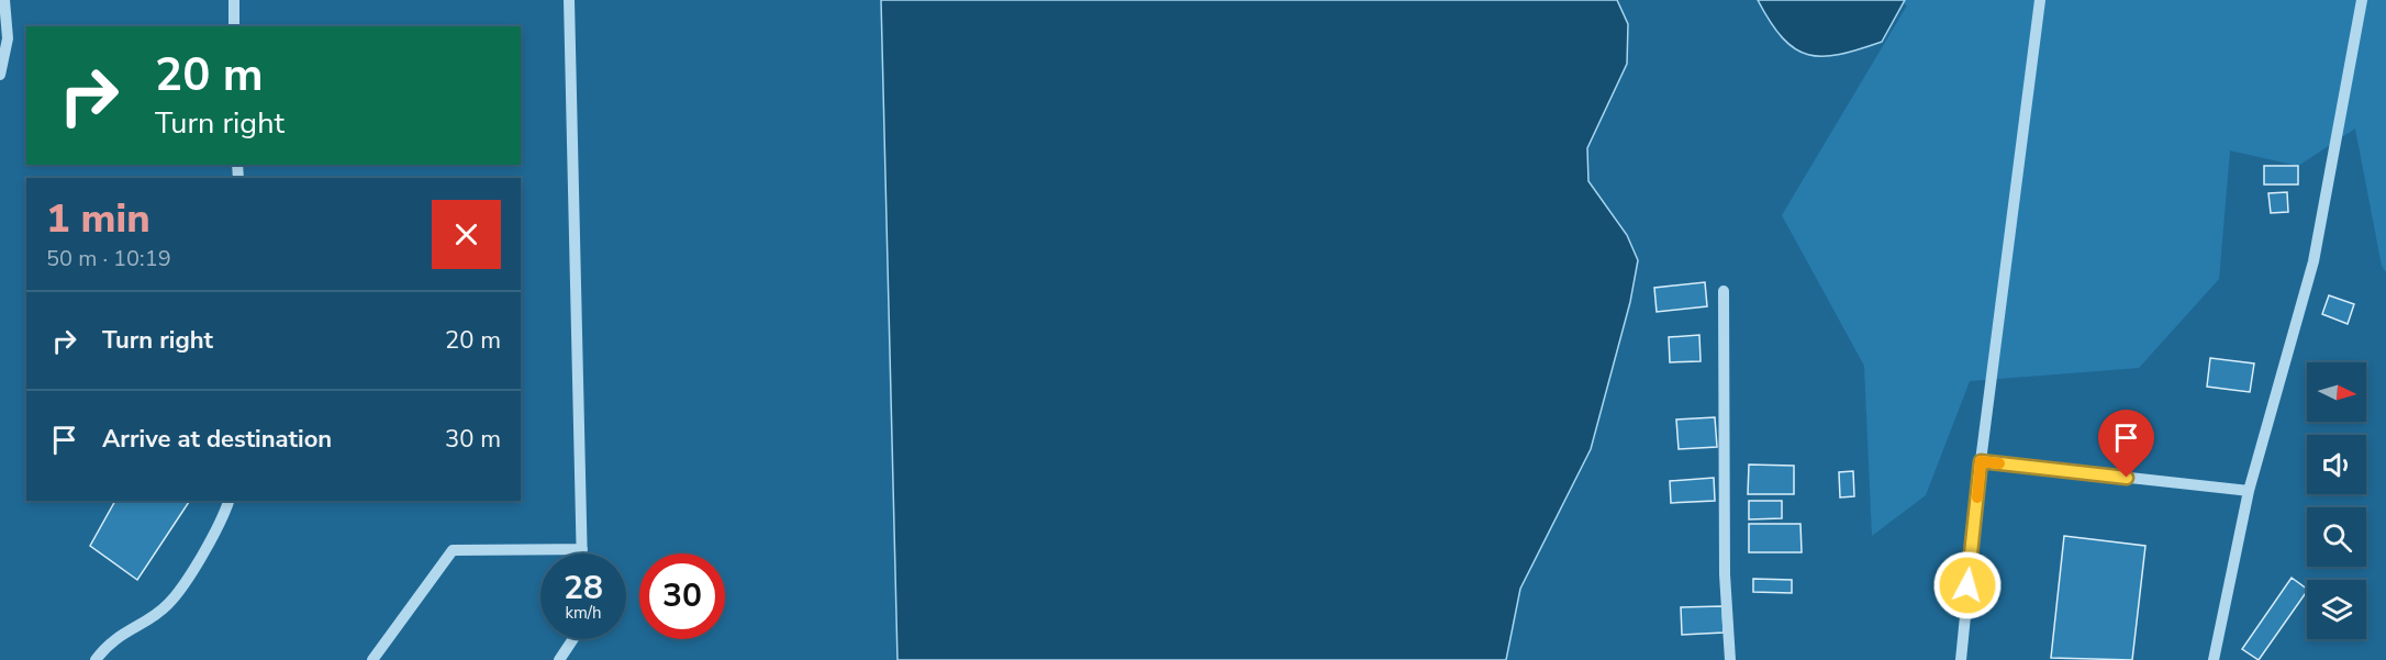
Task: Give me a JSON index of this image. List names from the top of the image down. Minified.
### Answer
{"north":"right","page":{"turn":["20 m","Turn right"],"heading":["1 min","50 m · 10:19"],"list":[{"name":"Turn right","value":"20 m"},{"name":"Arrive at destination","value":"30 m"}],"speed":"28 km/h","limit":"30"}}
